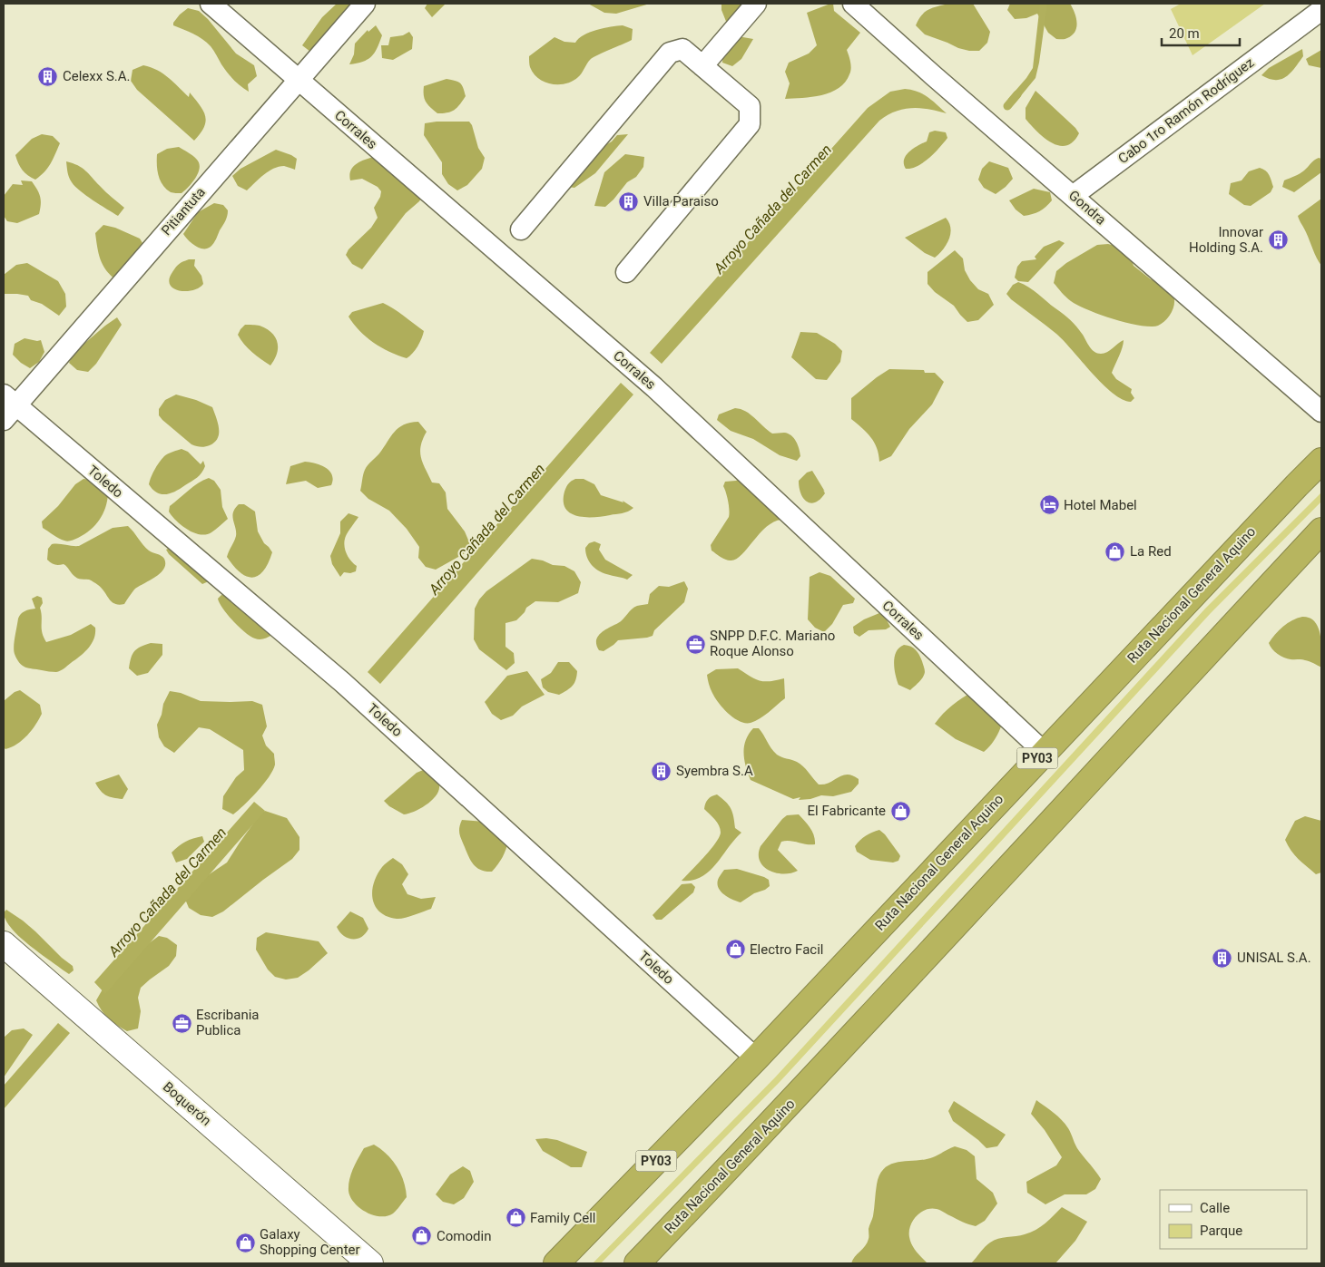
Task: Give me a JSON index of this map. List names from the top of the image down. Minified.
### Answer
{"streets":{"highway":["Ruta Nacional General Aquino","PY03"],"street":["Cabo 1ro Ramón Rodríguez","Corrales","Gondra","Pitiantuta","Toledo","Boquerón"]},"crossings":[["Cabo 1ro Ramón Rodríguez","Gondra"],["Corrales","Pitiantuta"],["Corrales","Ruta Nacional General Aquino"],["Pitiantuta","Toledo"],["Toledo","Ruta Nacional General Aquino"]],"water":["Arroyo Cañada del Carmen"],"places":{"building":["Celexx S.A.","Villa Paraiso","Innovar Holding S.A.","Syembra S.A","UNISAL S.A."],"hotel":["Hotel Mabel"],"shop":["La Red","El Fabricante","Electro Facil","Family Cell","Comodin","Galaxy Shopping Center"],"office":["SNPP D.F.C. Mariano Roque Alonso","Escribania Publica"]},"legend":["Calle","Parque"],"scale_bar":"20 m"}
